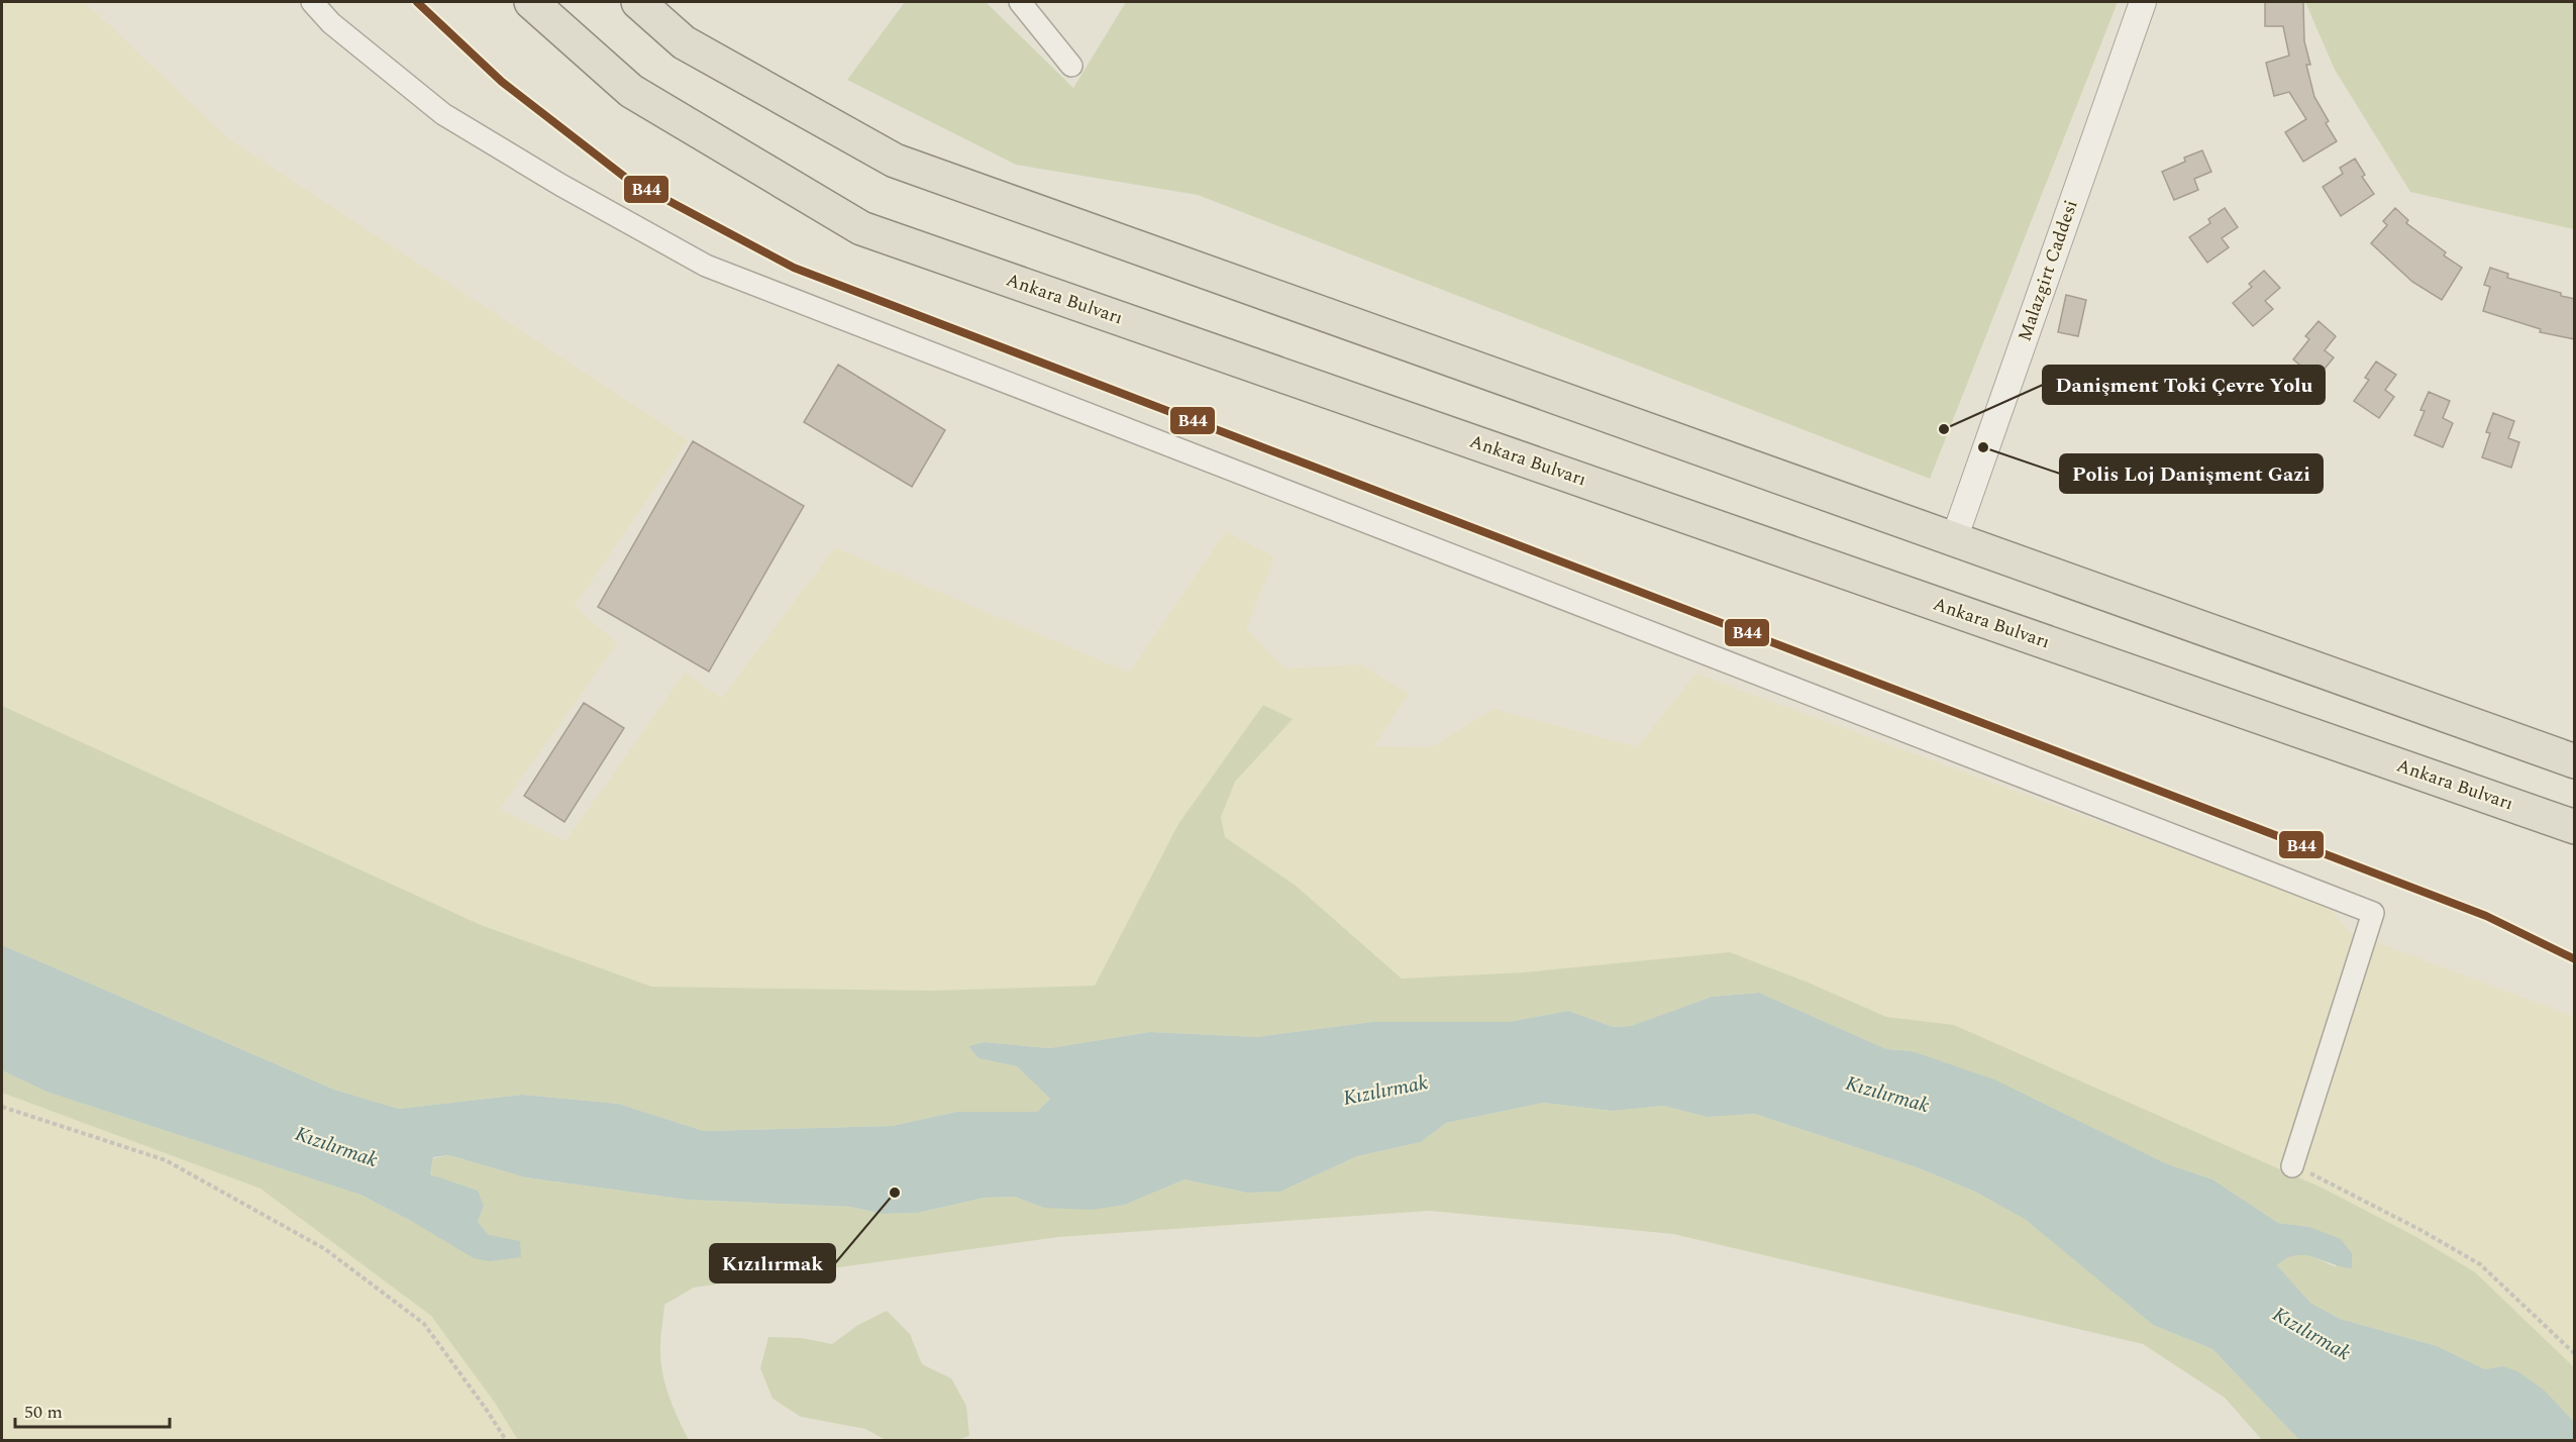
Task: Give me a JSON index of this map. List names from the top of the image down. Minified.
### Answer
{"streets":{"highway":["Ankara Bulvarı"],"street":["Malazgirt Caddesi"]},"water":["Kızılırmak"],"places":["Danişment Toki Çevre Yolu","Polis Loj Danişment Gazi","Kızılırmak"],"lines":["transit line B44"],"scale_bar":"50 m"}
